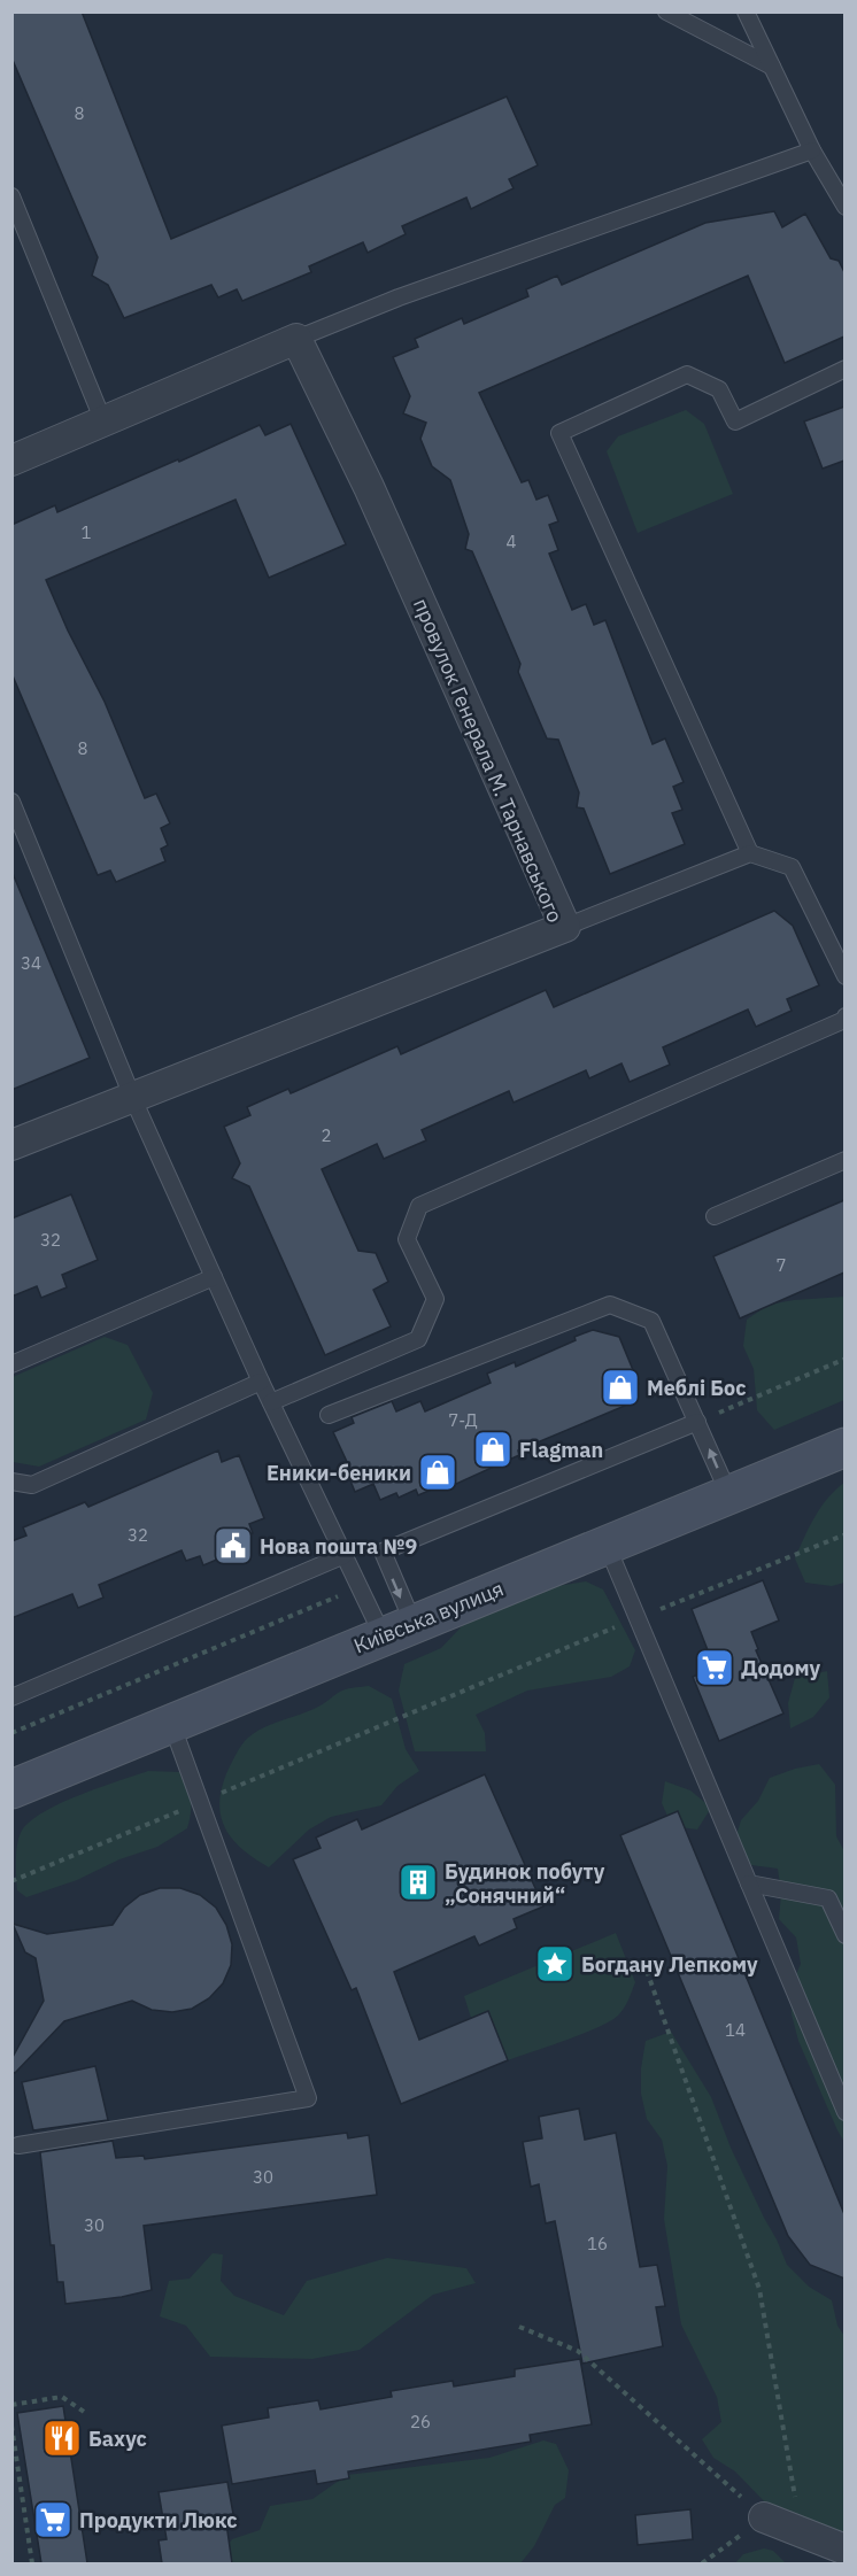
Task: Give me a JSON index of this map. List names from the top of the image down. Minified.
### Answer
{"streets":{"main road":["Київська вулиця"],"street":["провулок Генерала М. Тарнавського"]},"places":{"shop":["Меблі Бос","Flagman","Еники-беники"],"public building":["Нова пошта №9"],"supermarket":["Додому","Продукти Люкс"],"building":["Будинок побуту „Сонячний“"],"place":["Богдану Лепкому"],"restaurant":["Бахус"]},"house_numbers":["8","1","4","8","34","2","32","7","7-Д","32","14","30","30","16","26"]}
